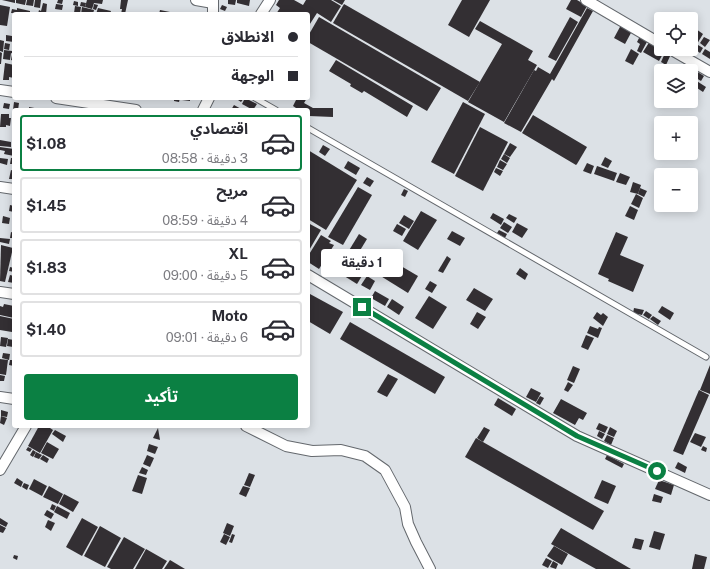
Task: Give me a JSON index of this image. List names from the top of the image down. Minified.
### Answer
{"page":{"map_buttons":["+","−"],"banner":["الانطلاق","الوجهة"],"list":[{"name":"اقتصادي","note":"3 دقيقة · 08:58","value":"$1.08"},{"name":"مريح","note":"4 دقيقة · 08:59","value":"$1.45"},{"name":"XL","note":"5 دقيقة · 09:00","value":"$1.83"},{"name":"Moto","note":"6 دقيقة · 09:01","value":"$1.40"}],"bubble":"1 دقيقة","buttons":"تأكيد"}}
